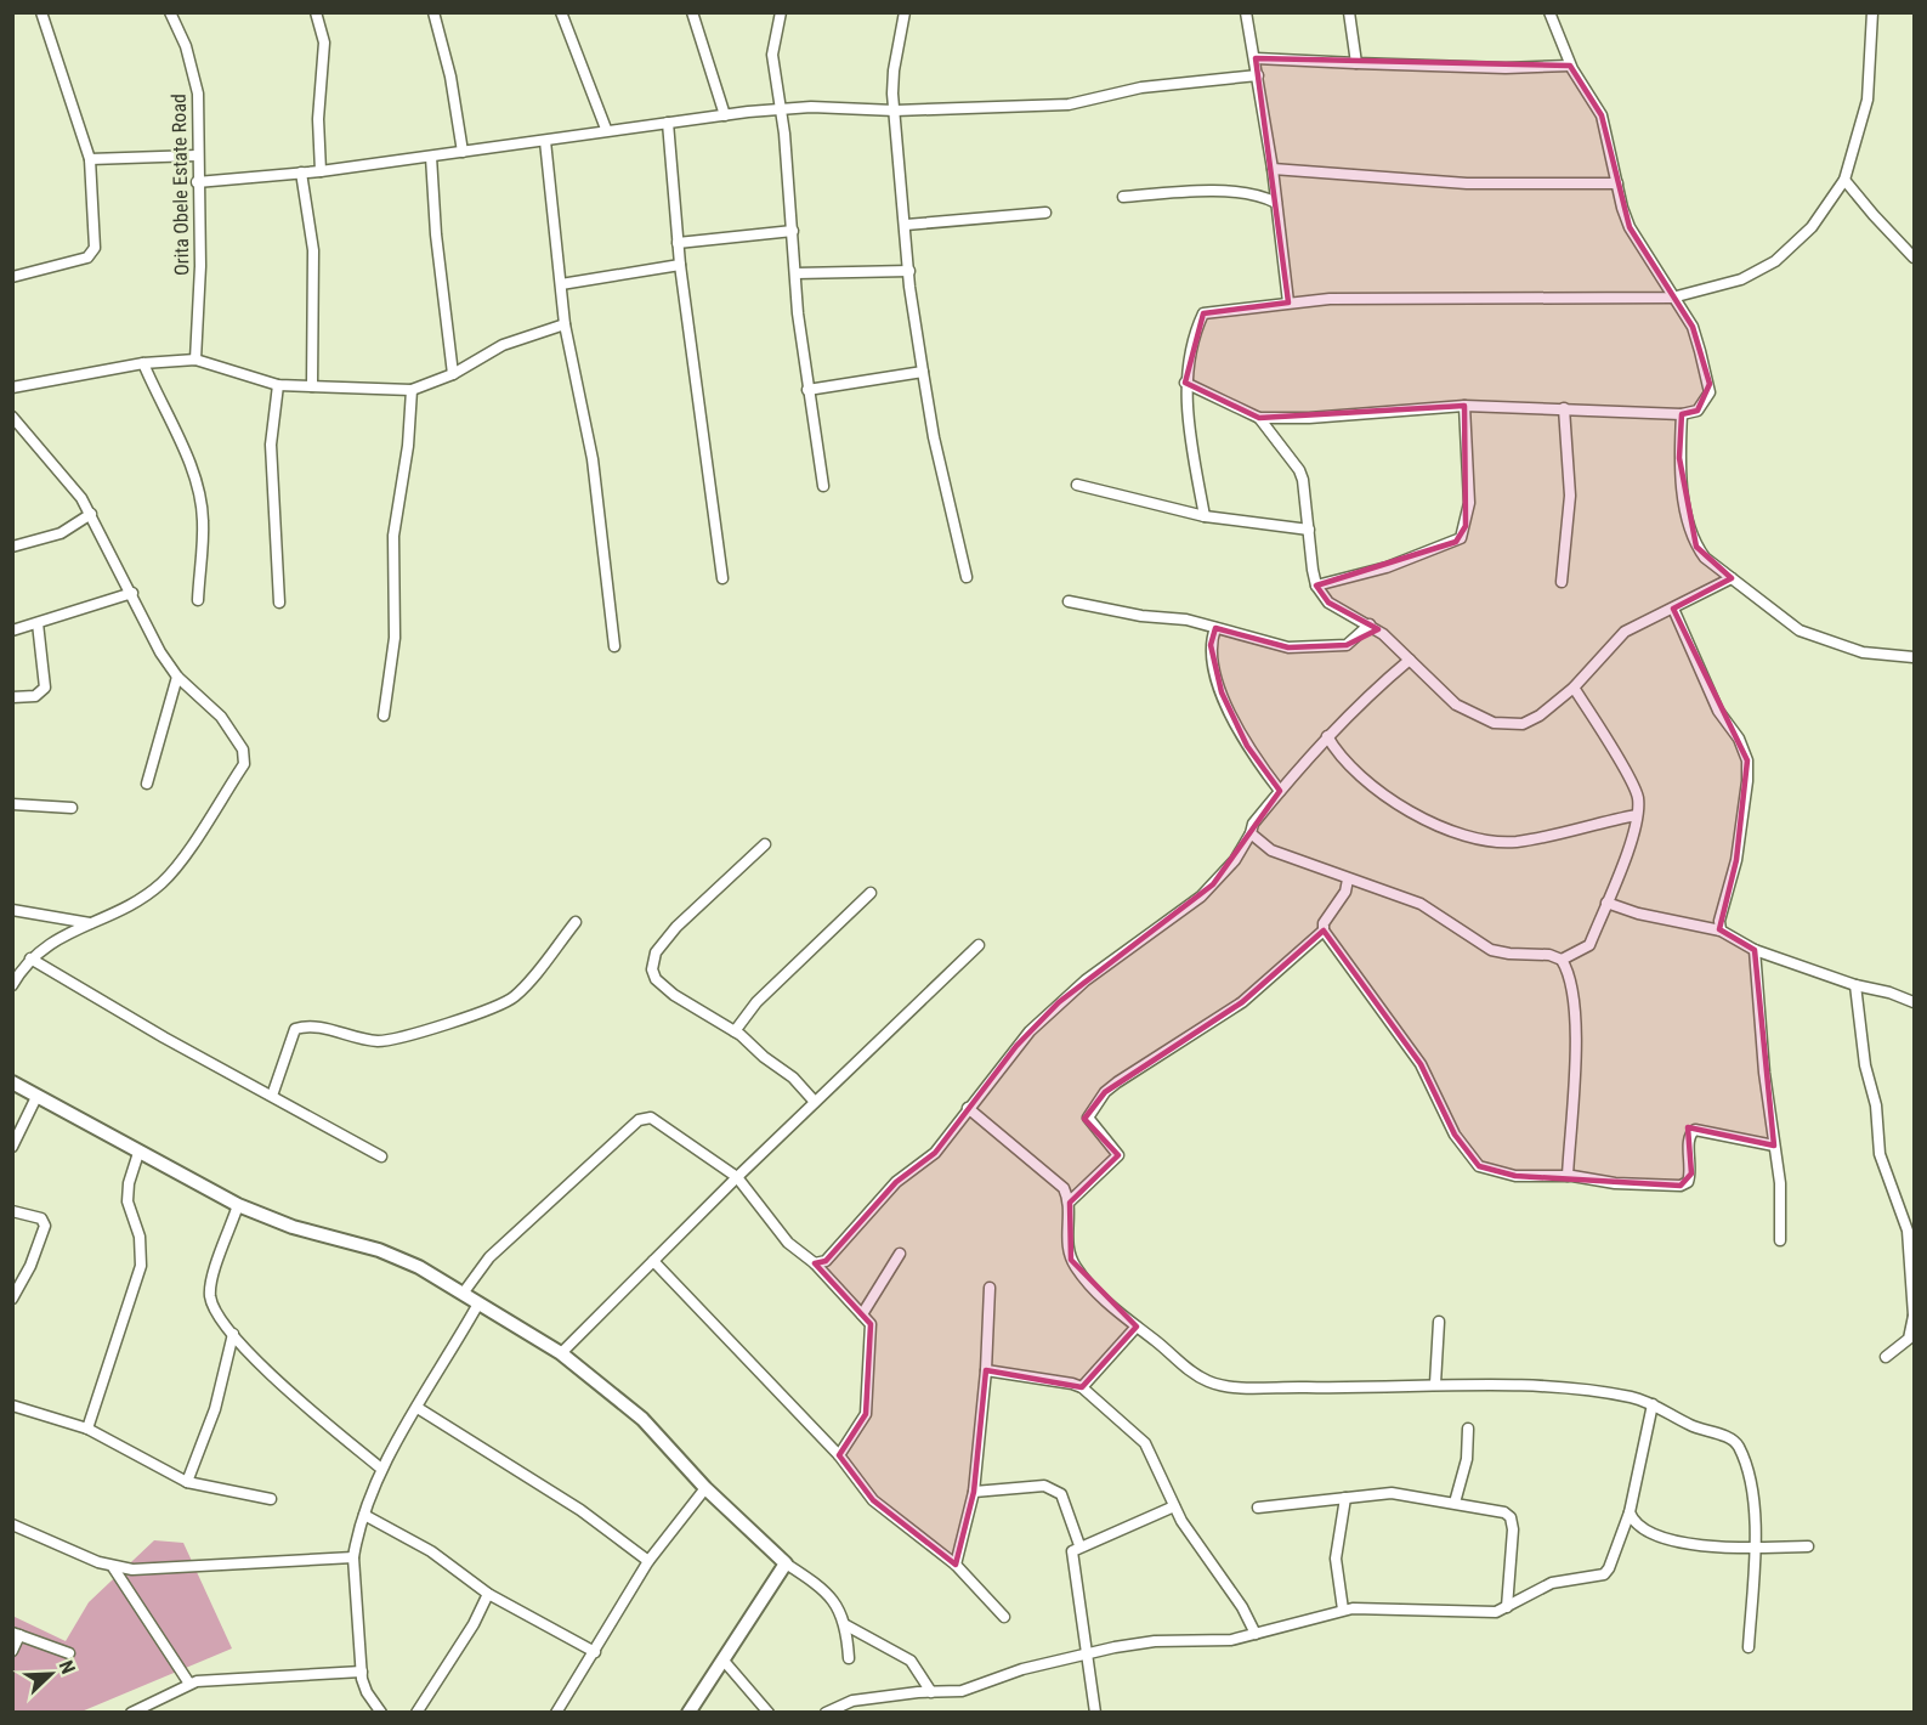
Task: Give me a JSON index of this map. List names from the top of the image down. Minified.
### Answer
{"streets":{"street":["Orita Obele Estate Road"]},"north":"top right"}
